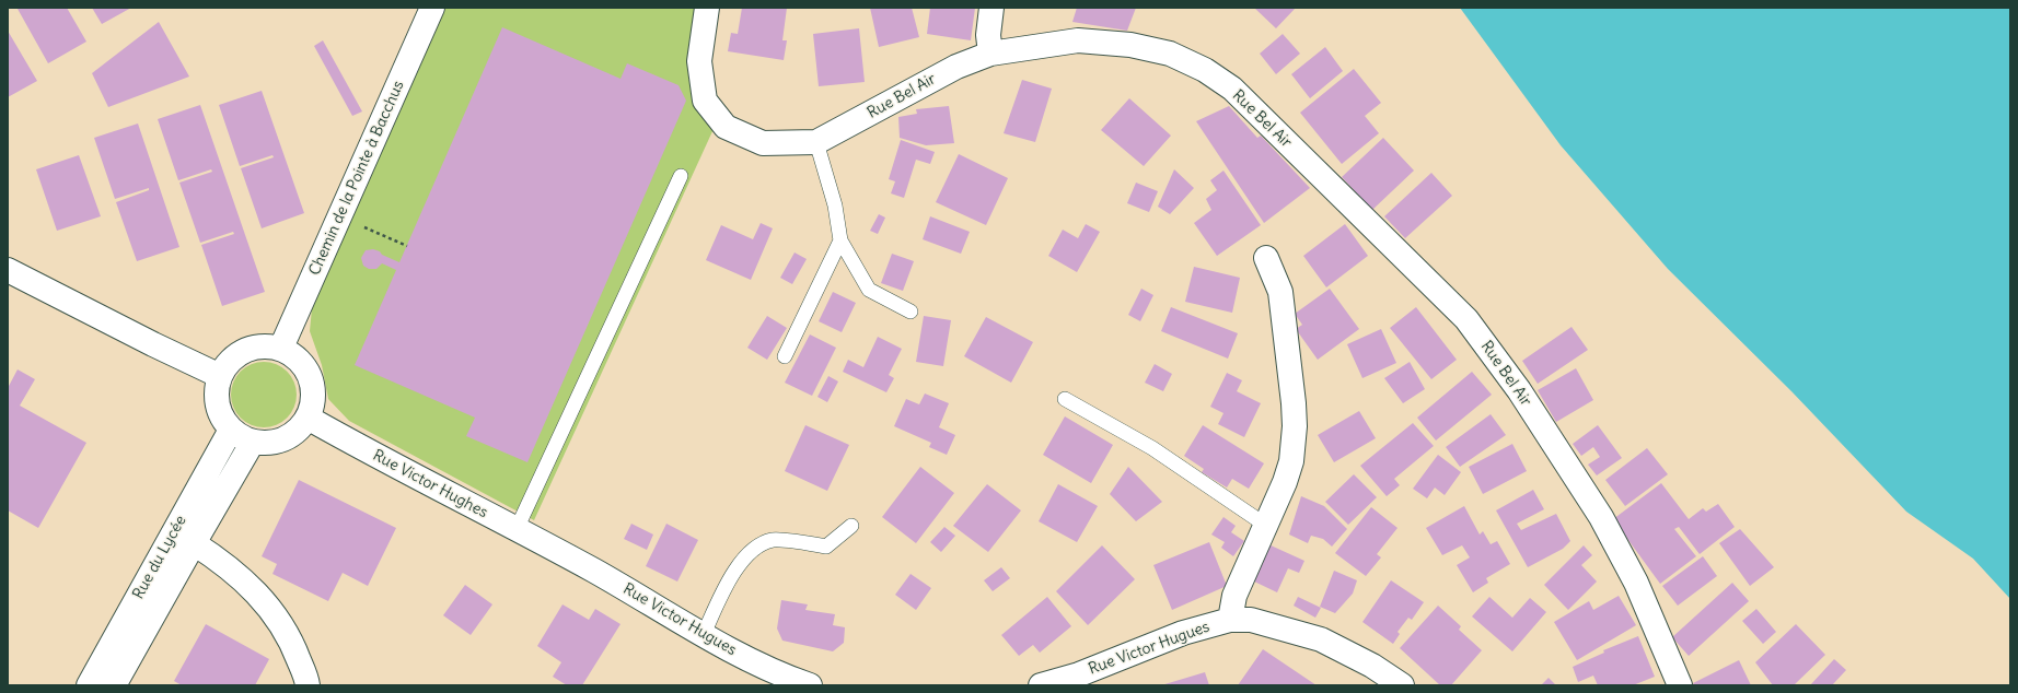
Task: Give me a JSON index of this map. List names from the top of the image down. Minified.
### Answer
{"streets":{"street":["Rue Bel Air","Chemin de la Pointe à Bacchus","Rue Victor Hughes","Rue du Lycée","Rue Victor Hugues"]},"crossings":[["Chemin de la Pointe à Bacchus","Rue Victor Hughes"],["Chemin de la Pointe à Bacchus","Rue du Lycée"],["Rue Victor Hughes","Rue du Lycée"],["Rue Victor Hughes","Rue Victor Hugues"]]}
